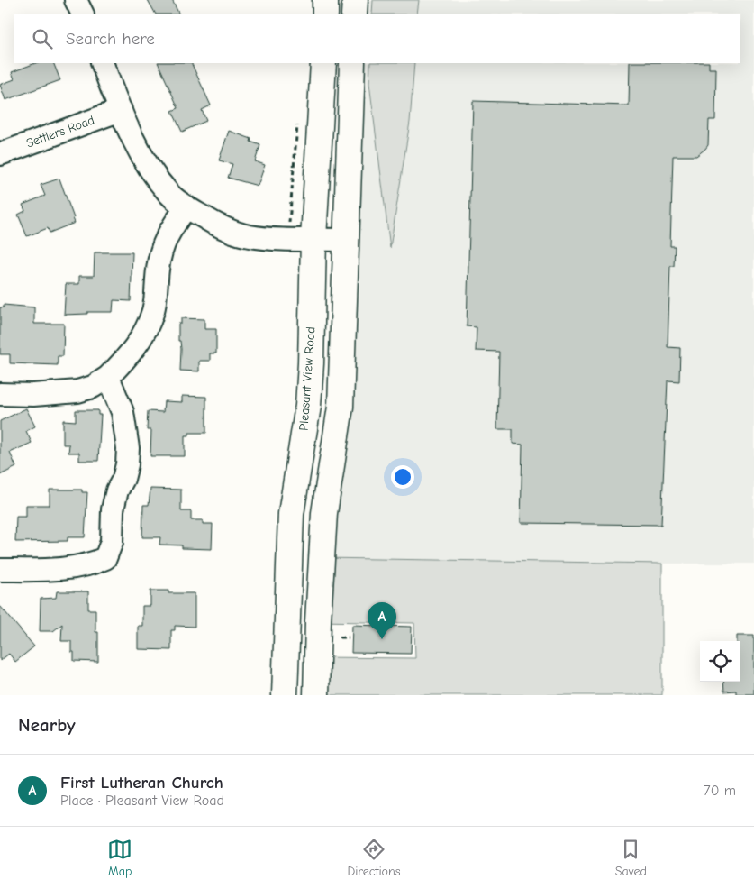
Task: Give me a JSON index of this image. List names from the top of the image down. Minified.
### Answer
{"streets":{"main road":["Pleasant View Road"],"street":["Settlers Road"]},"page":{"search":"Search here","pins":"A","heading":"Nearby","list":[{"mark":"A","name":"First Lutheran Church","note":"Place · Pleasant View Road","value":"70 m"}],"nav":["Map","Directions","Saved"]}}
